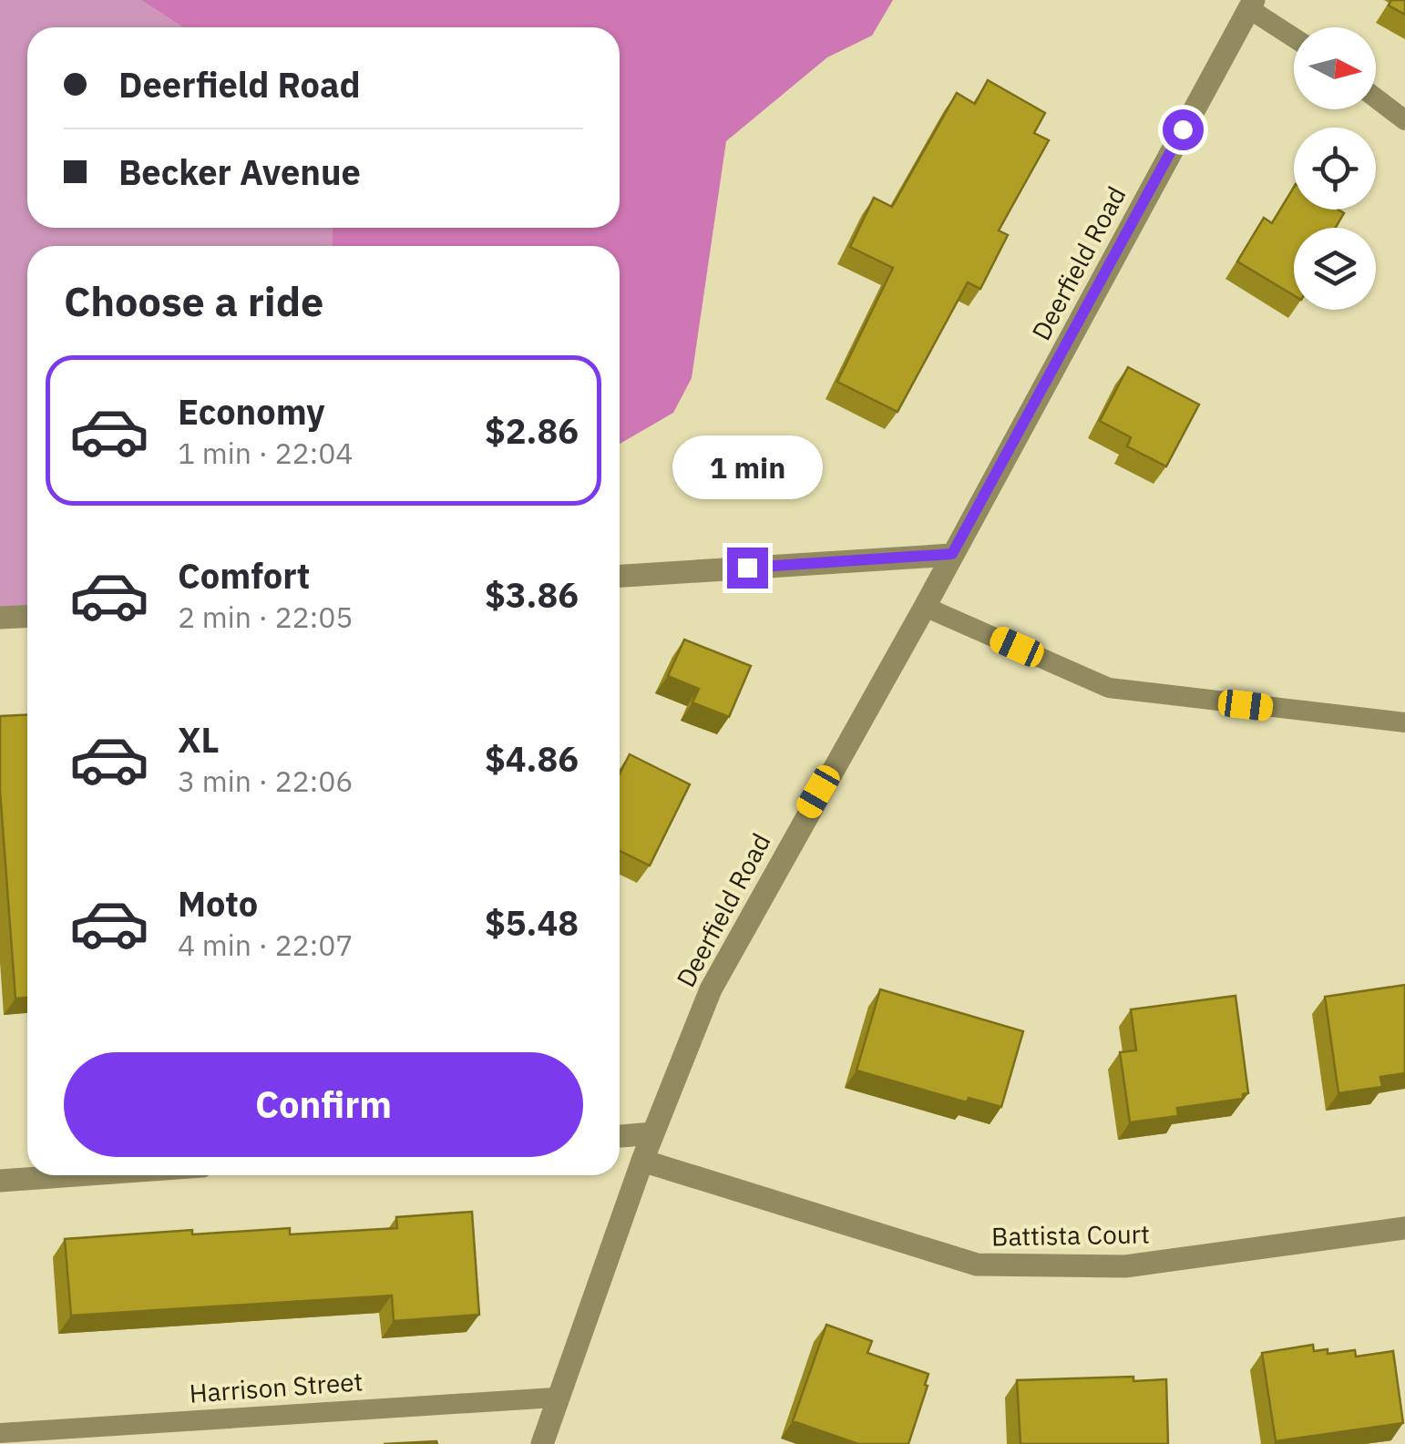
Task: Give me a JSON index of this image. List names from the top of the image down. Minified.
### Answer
{"streets":{"street":["Deerfield Road","Battista Court"],"lane":["Harrison Street"]},"crossings":[["Deerfield Road","Battista Court"],["Deerfield Road","Harrison Street"]],"north":"right","page":{"banner":["Deerfield Road","Becker Avenue"],"heading":"Choose a ride","list":[{"name":"Economy","note":"1 min · 22:04","value":"$2.86"},{"name":"Comfort","note":"2 min · 22:05","value":"$3.86"},{"name":"XL","note":"3 min · 22:06","value":"$4.86"},{"name":"Moto","note":"4 min · 22:07","value":"$5.48"}],"bubble":"1 min","buttons":"Confirm"}}
